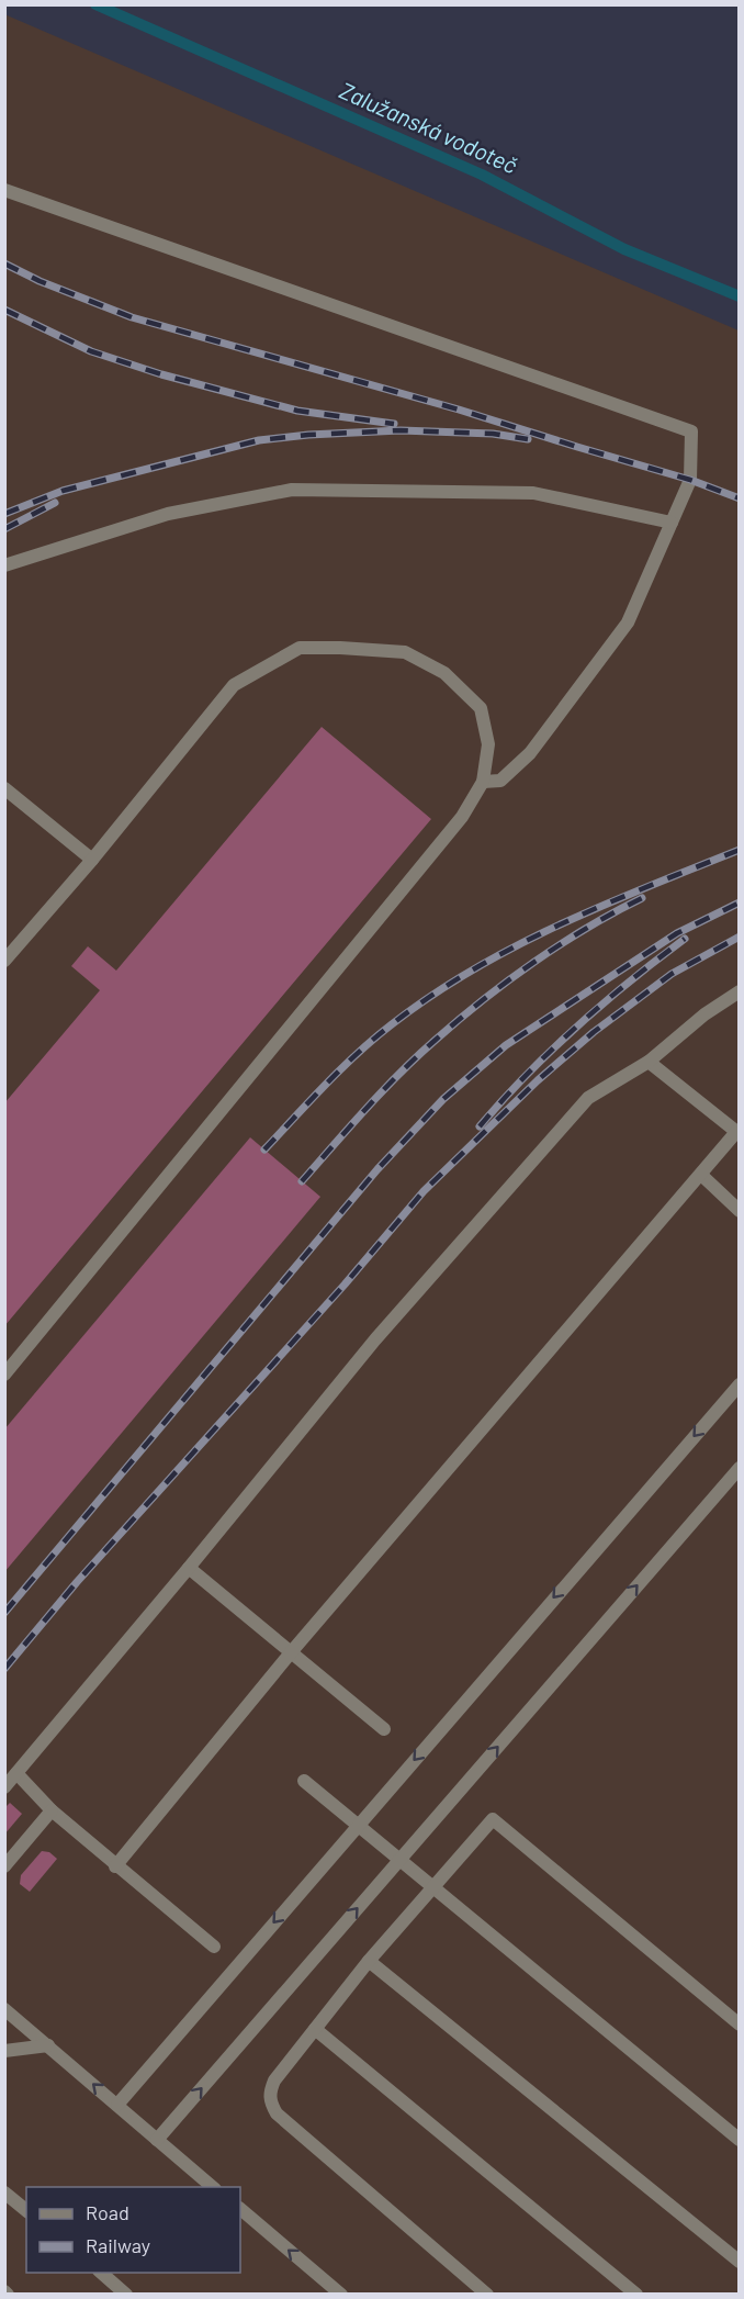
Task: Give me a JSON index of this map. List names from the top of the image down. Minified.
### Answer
{"water":["Zalužanská vodoteč"],"legend":["Road","Railway"]}
